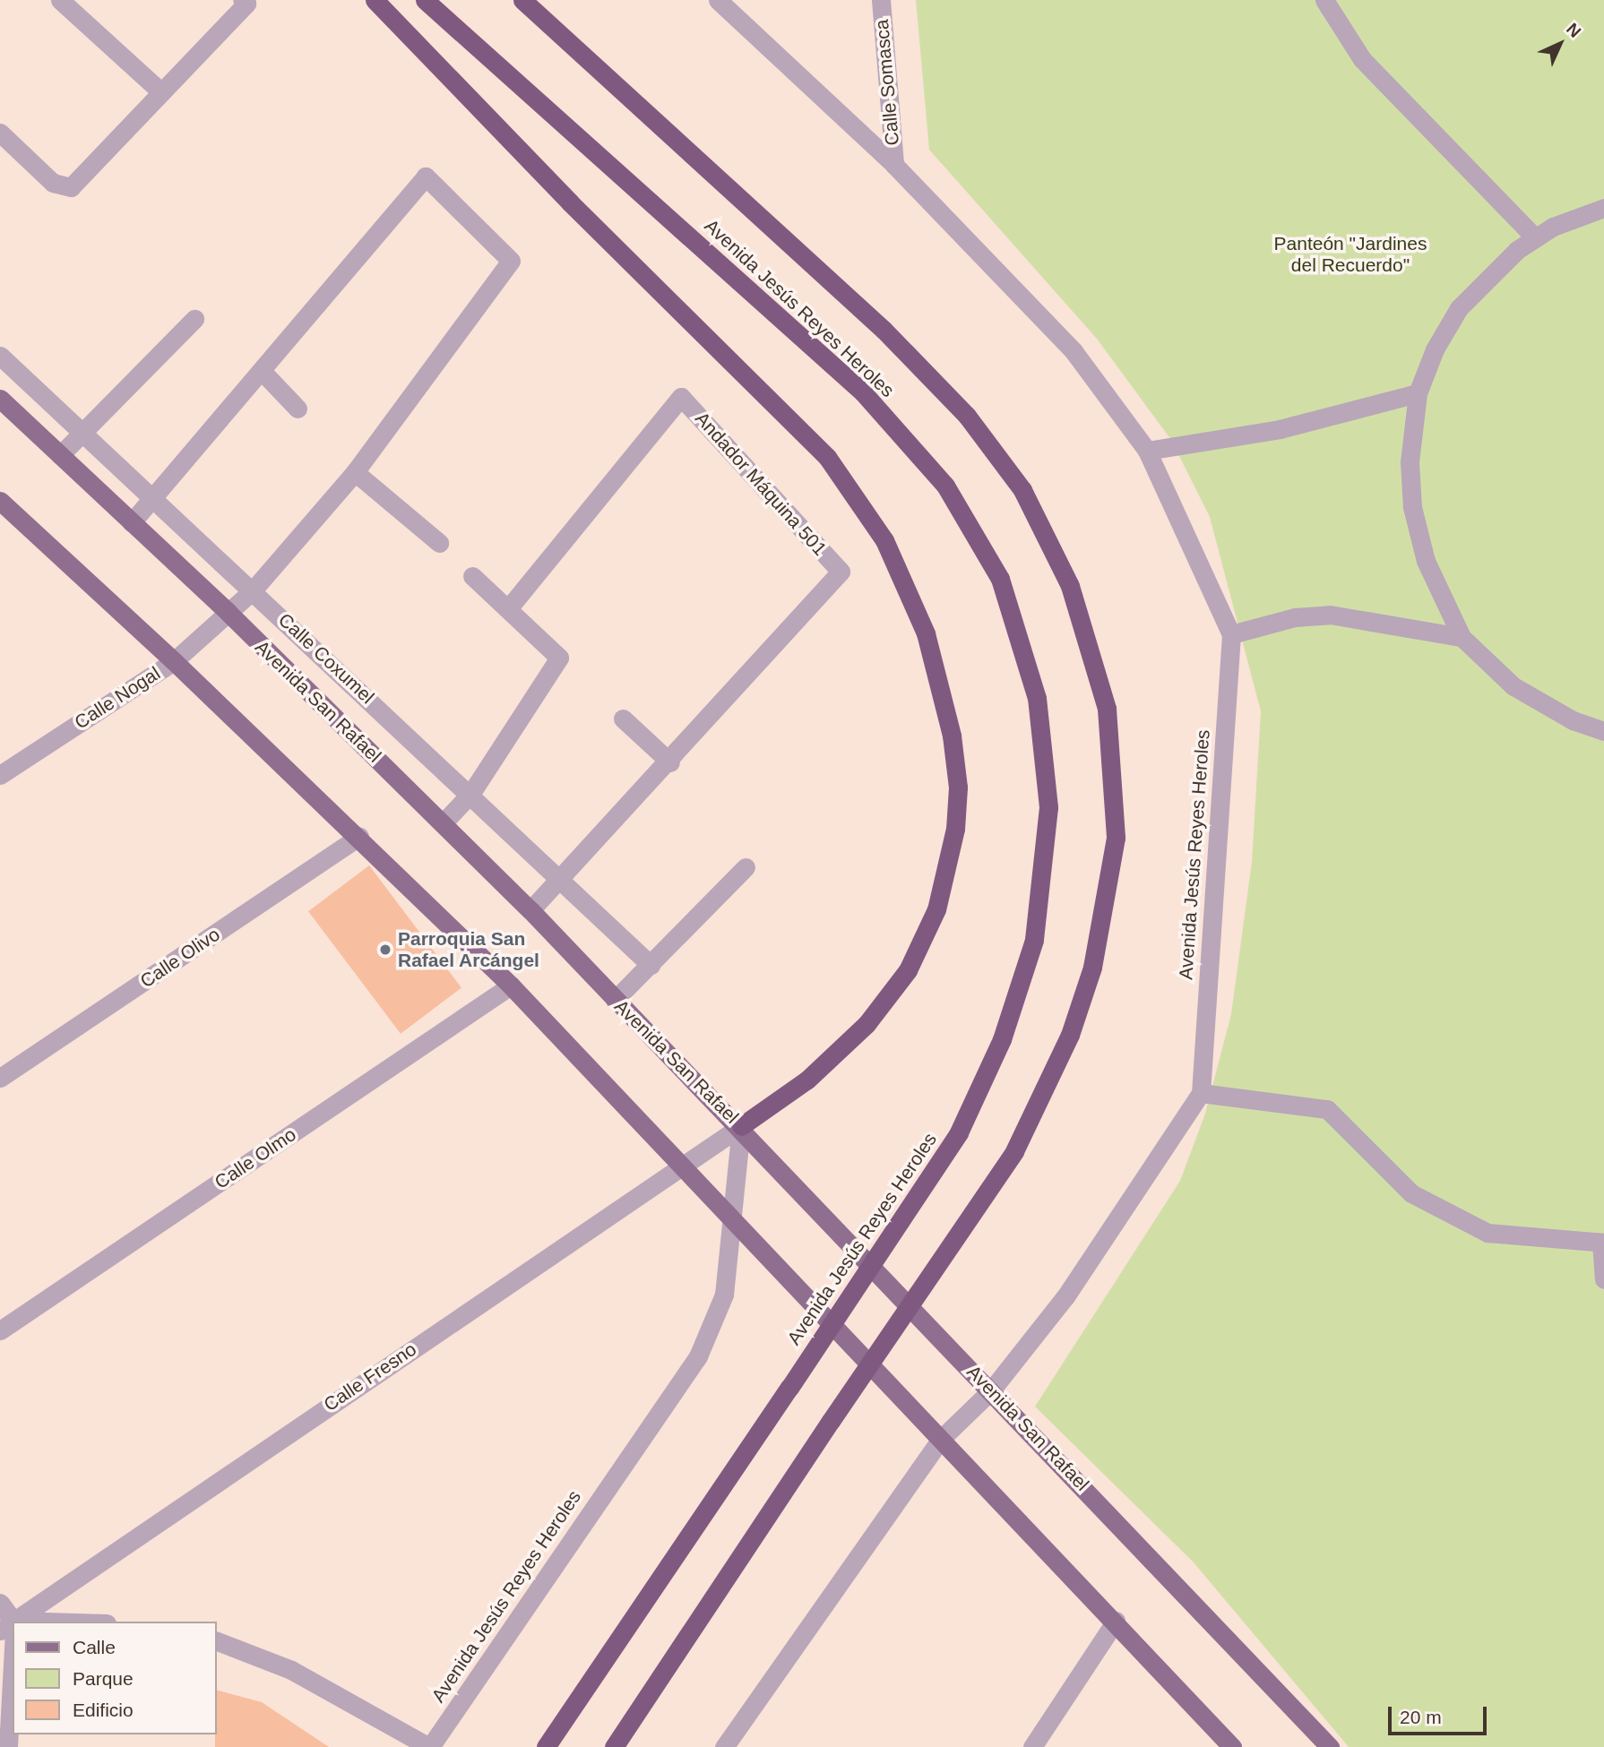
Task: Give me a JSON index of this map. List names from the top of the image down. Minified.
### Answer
{"streets":{"highway":["Avenida Jesús Reyes Heroles"],"main road":["Avenida San Rafael"],"street":["Calle Somasca","Andador Máquina 501","Calle Coxumel","Calle Nogal","Calle Olivo","Calle Olmo","Calle Fresno"]},"crossings":[["Calle Somasca","Avenida Jesús Reyes Heroles"],["Avenida Jesús Reyes Heroles","Avenida San Rafael"],["Avenida Jesús Reyes Heroles","Calle Fresno"],["Calle Coxumel","Calle Nogal"],["Calle Nogal","Avenida San Rafael"],["Avenida San Rafael","Calle Fresno"]],"parks":["Panteón \"Jardines del Recuerdo\""],"places":["Parroquia San Rafael Arcángel"],"legend":["Calle","Parque","Edificio"],"scale_bar":"20 m","north":"top right"}
